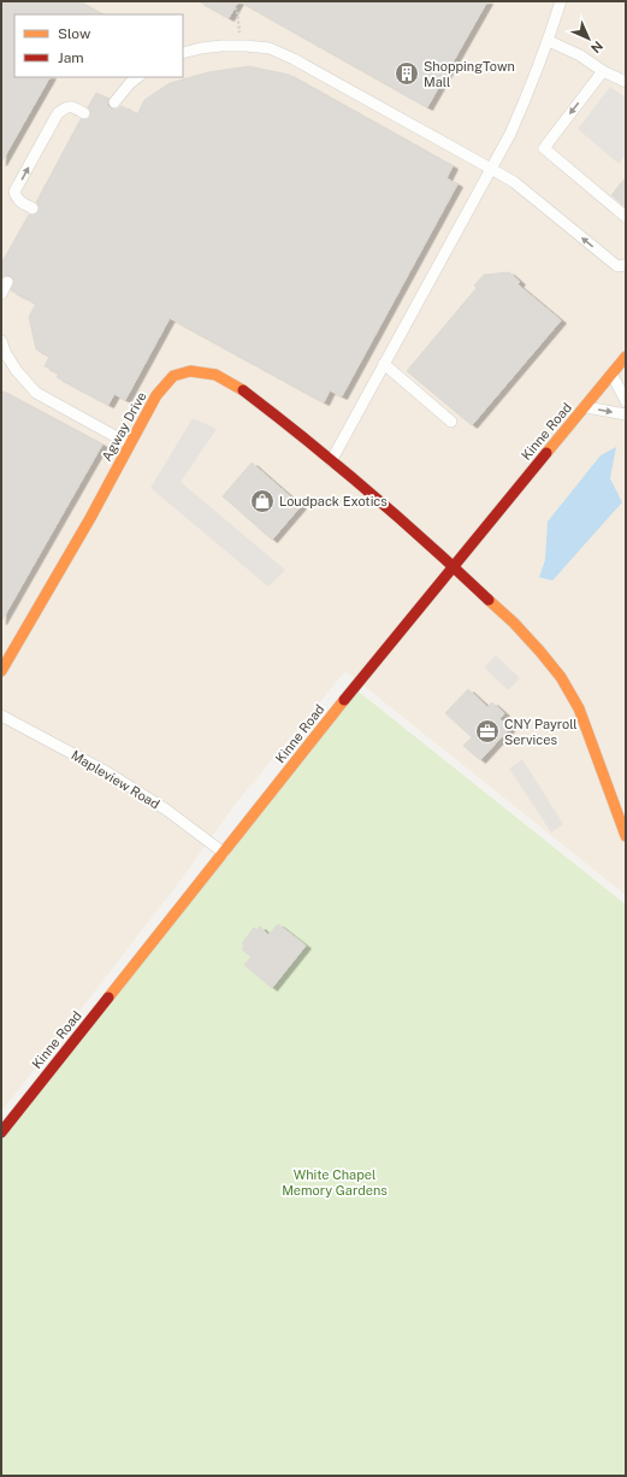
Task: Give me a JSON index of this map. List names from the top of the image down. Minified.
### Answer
{"streets":{"street":["Agway Drive","Kinne Road"],"lane":["Mapleview Road"]},"crossings":[["Agway Drive","Kinne Road"],["Kinne Road","Mapleview Road"]],"parks":["White Chapel Memory Gardens"],"places":{"building":["ShoppingTown Mall"],"shop":["Loudpack Exotics"],"office":["CNY Payroll Services"]},"legend":["Slow","Jam"],"north":"bottom right"}
